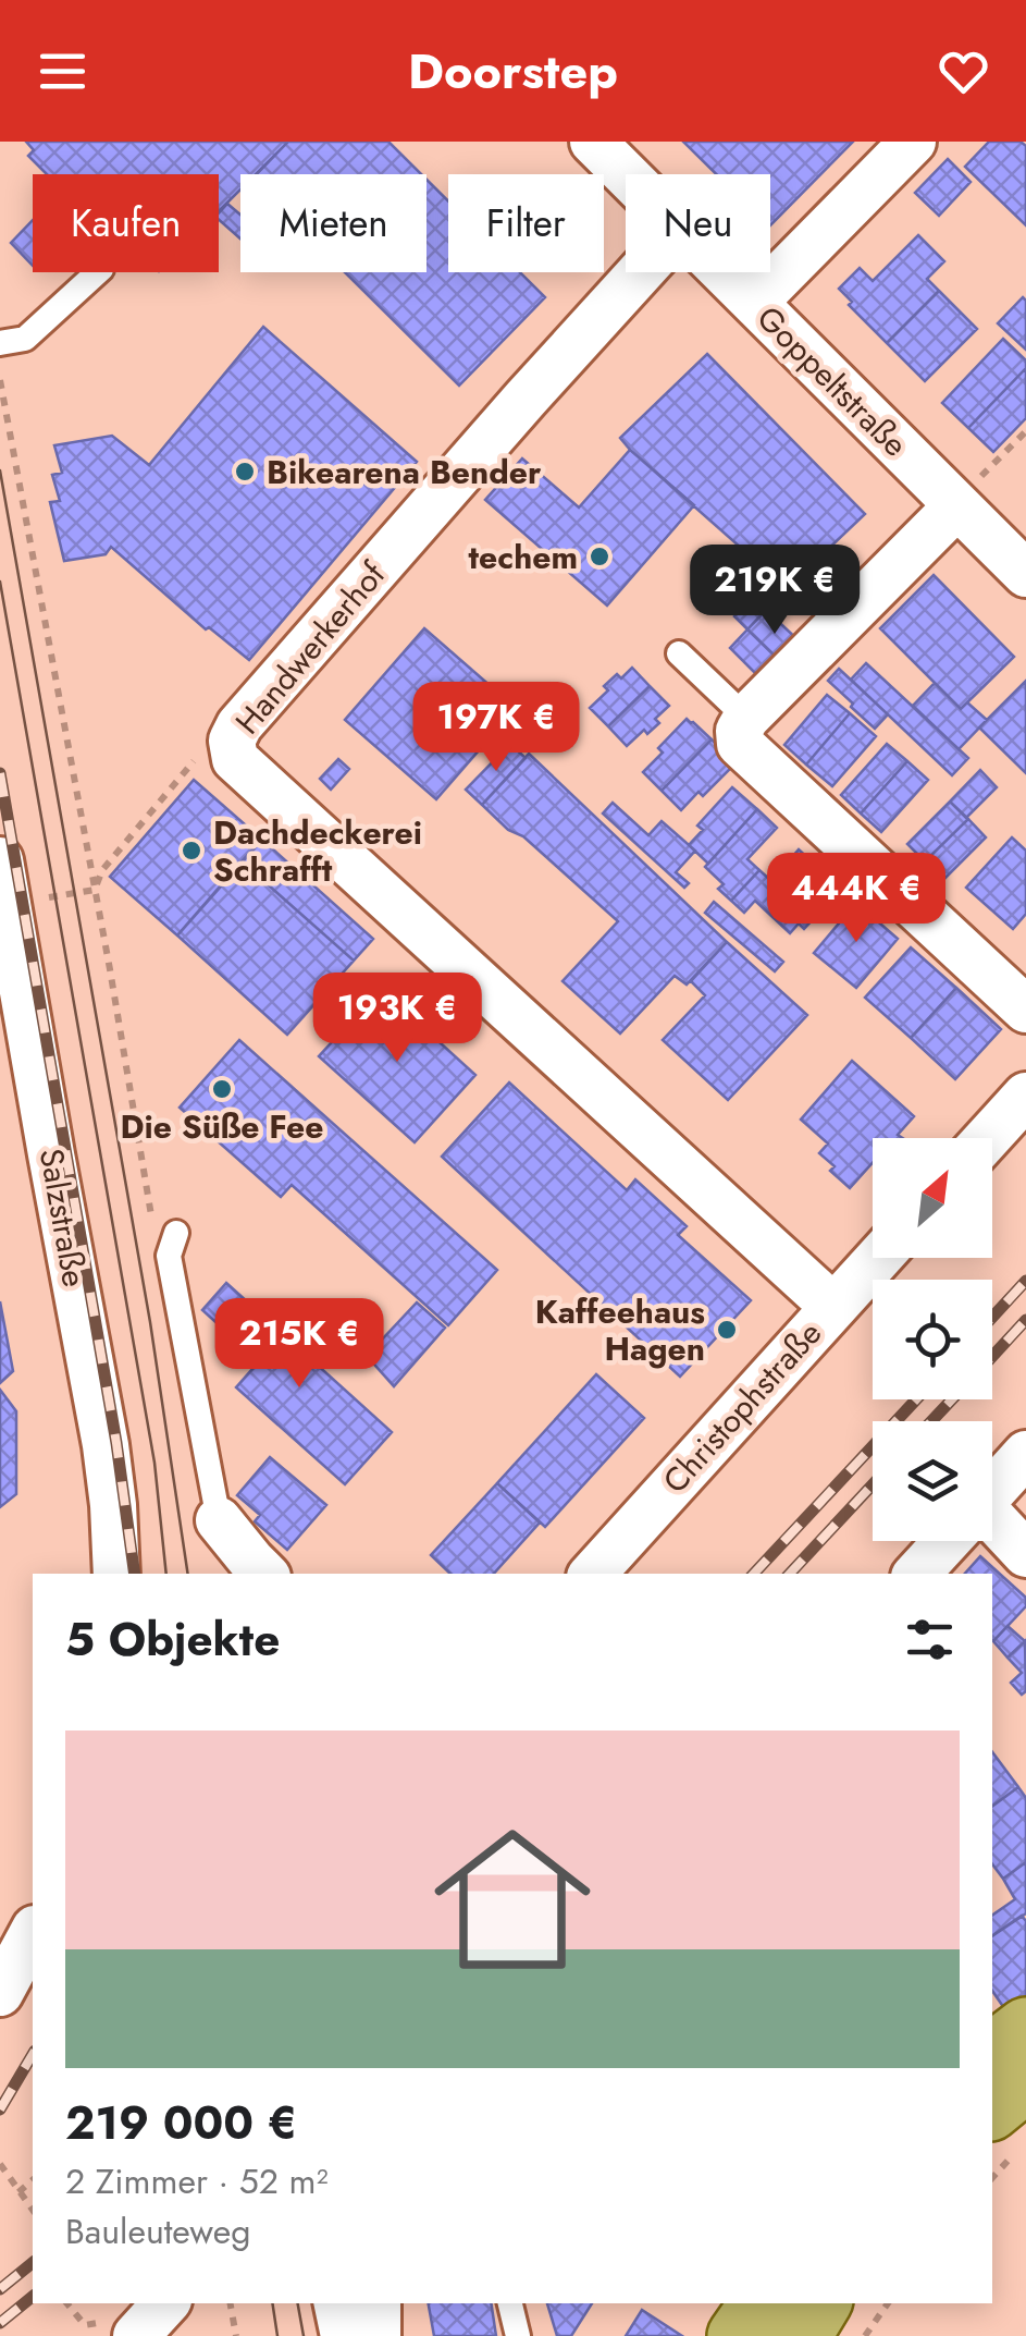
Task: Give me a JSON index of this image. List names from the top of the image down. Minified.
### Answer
{"streets":{"street":["Goppeltstraße","Handwerkerhof","Salzstraße","Christophstraße"]},"crossings":[["Handwerkerhof","Christophstraße"]],"places":["Bikearena Bender","techem","Dachdeckerei Schrafft","Die Süße Fee","Kaffeehaus Hagen"],"north":"top right","page":{"header":"Doorstep","chip":["Kaufen","Mieten","Filter","Neu"],"price":["219K €","197K €","444K €","193K €","215K €"],"heading":"5 Objekte","list":[{"name":"219 000 €","note":"2 Zimmer · 52 m² · Bauleuteweg"}]}}
